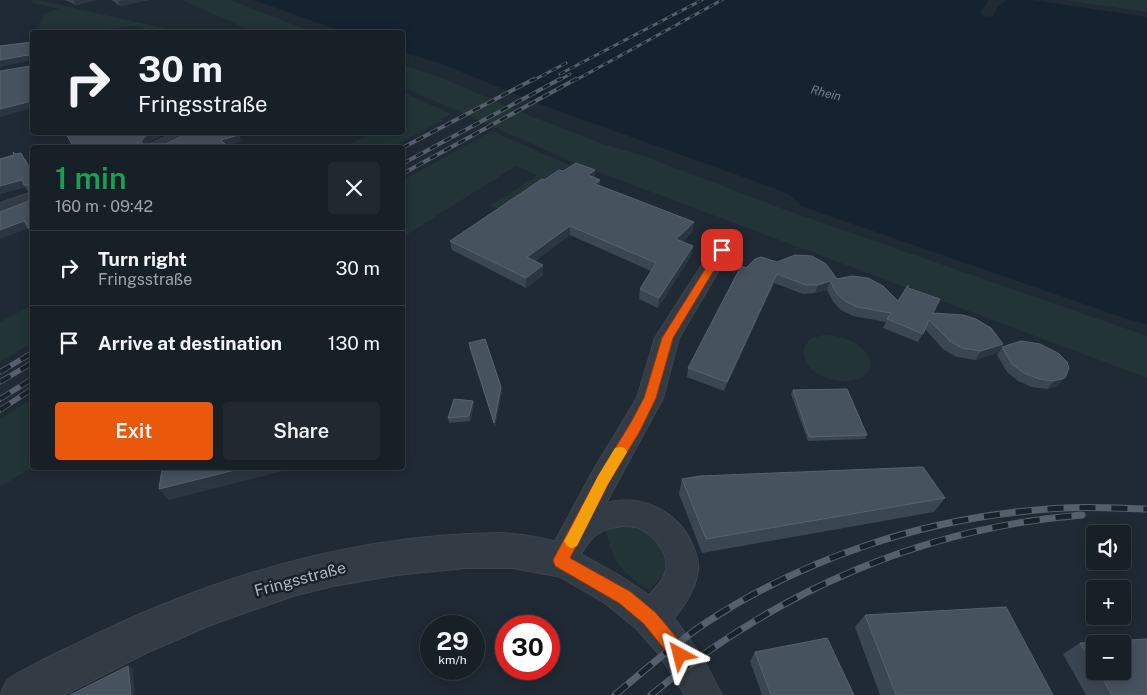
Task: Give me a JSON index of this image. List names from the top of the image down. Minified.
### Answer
{"streets":{"street":["Fringsstraße"]},"water":["Rhein"],"page":{"turn":["30 m","Fringsstraße"],"heading":["1 min","160 m · 09:42"],"list":[{"name":"Turn right","note":"Fringsstraße","value":"30 m"},{"name":"Arrive at destination","value":"130 m"}],"buttons":["Exit","Share"],"map_buttons":["+","−"],"speed":"29 km/h","limit":"30"}}
